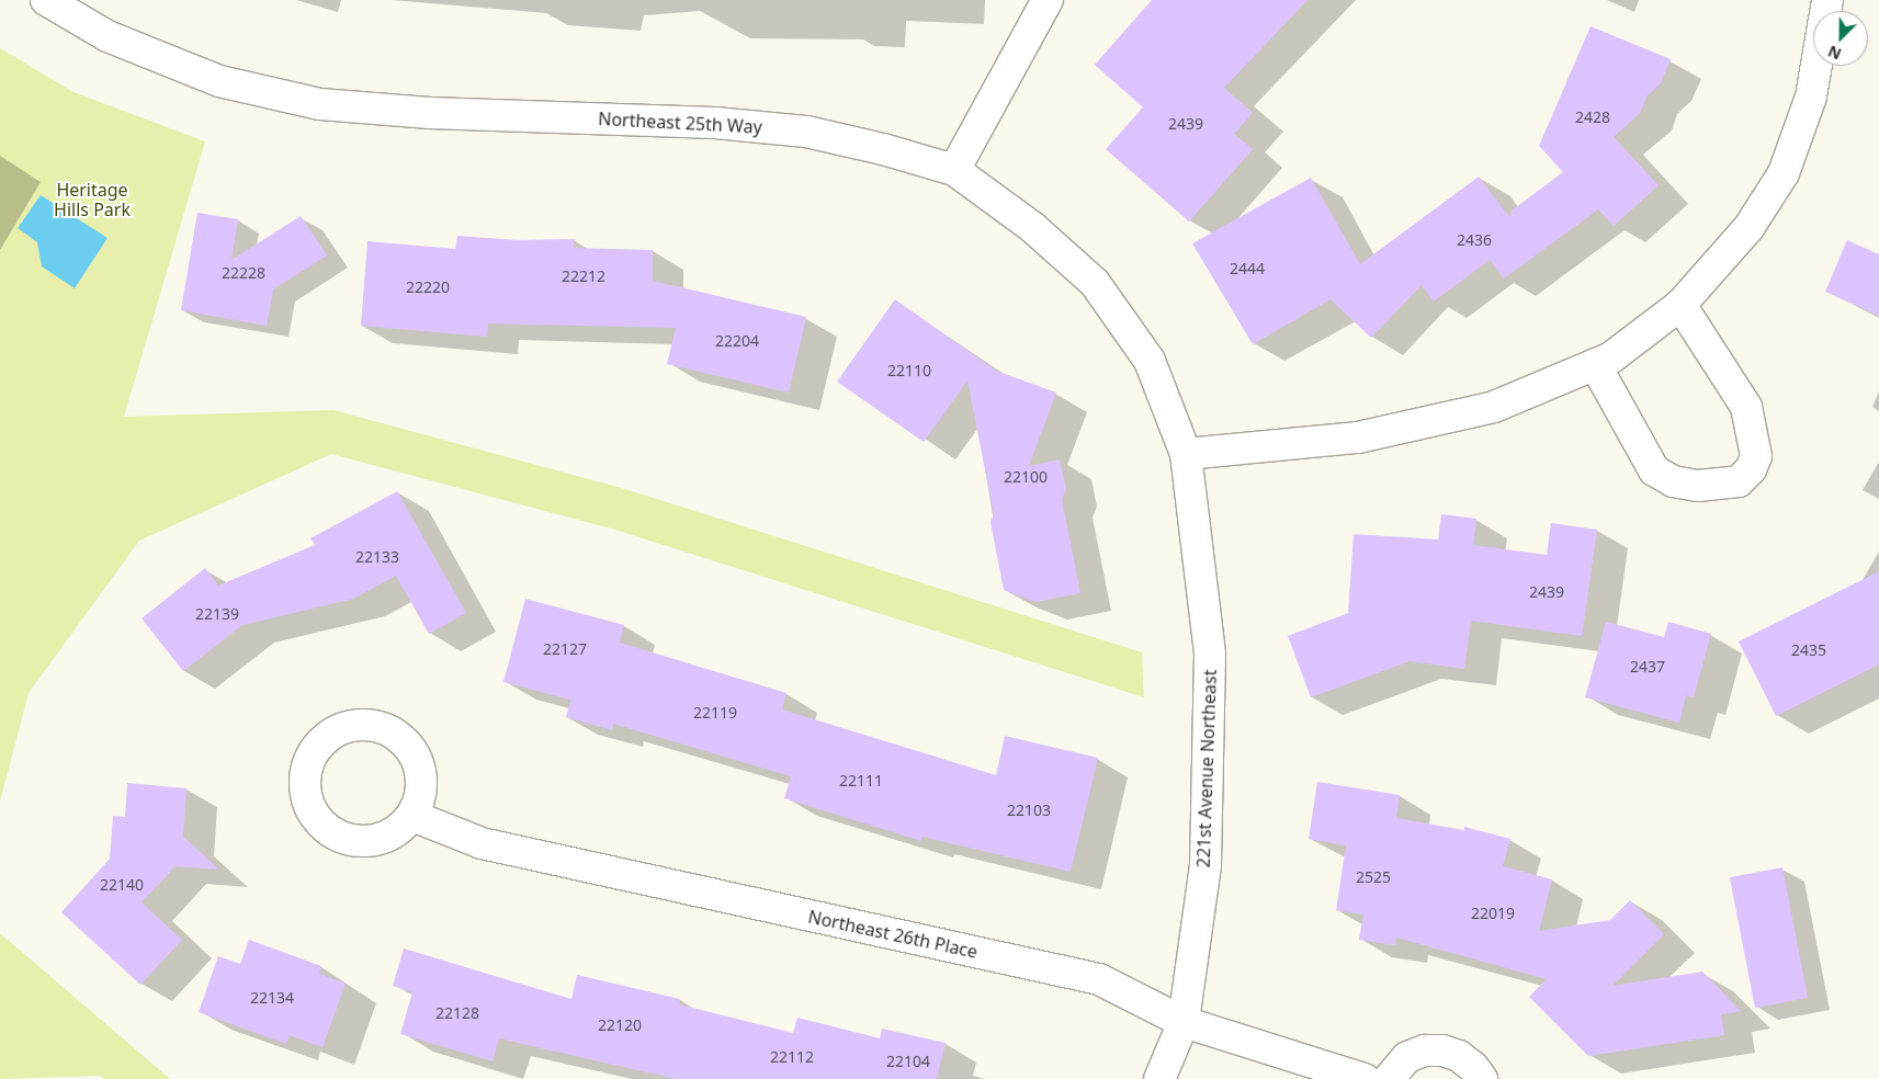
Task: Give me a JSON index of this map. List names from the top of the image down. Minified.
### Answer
{"streets":{"street":["Northeast 25th Way","221st Avenue Northeast","Northeast 26th Place"]},"crossings":[["Northeast 25th Way","221st Avenue Northeast"],["221st Avenue Northeast","Northeast 26th Place"]],"parks":["Heritage Hills Park"],"house_numbers":["2428","2439","2436","2444","22228","22212","22220","22204","22110","22100","22133","2439","22139","22127","2435","2437","22119","22111","22103","2525","22140","22019","22134","22128","22120","22112","22104"],"north":"bottom left"}
